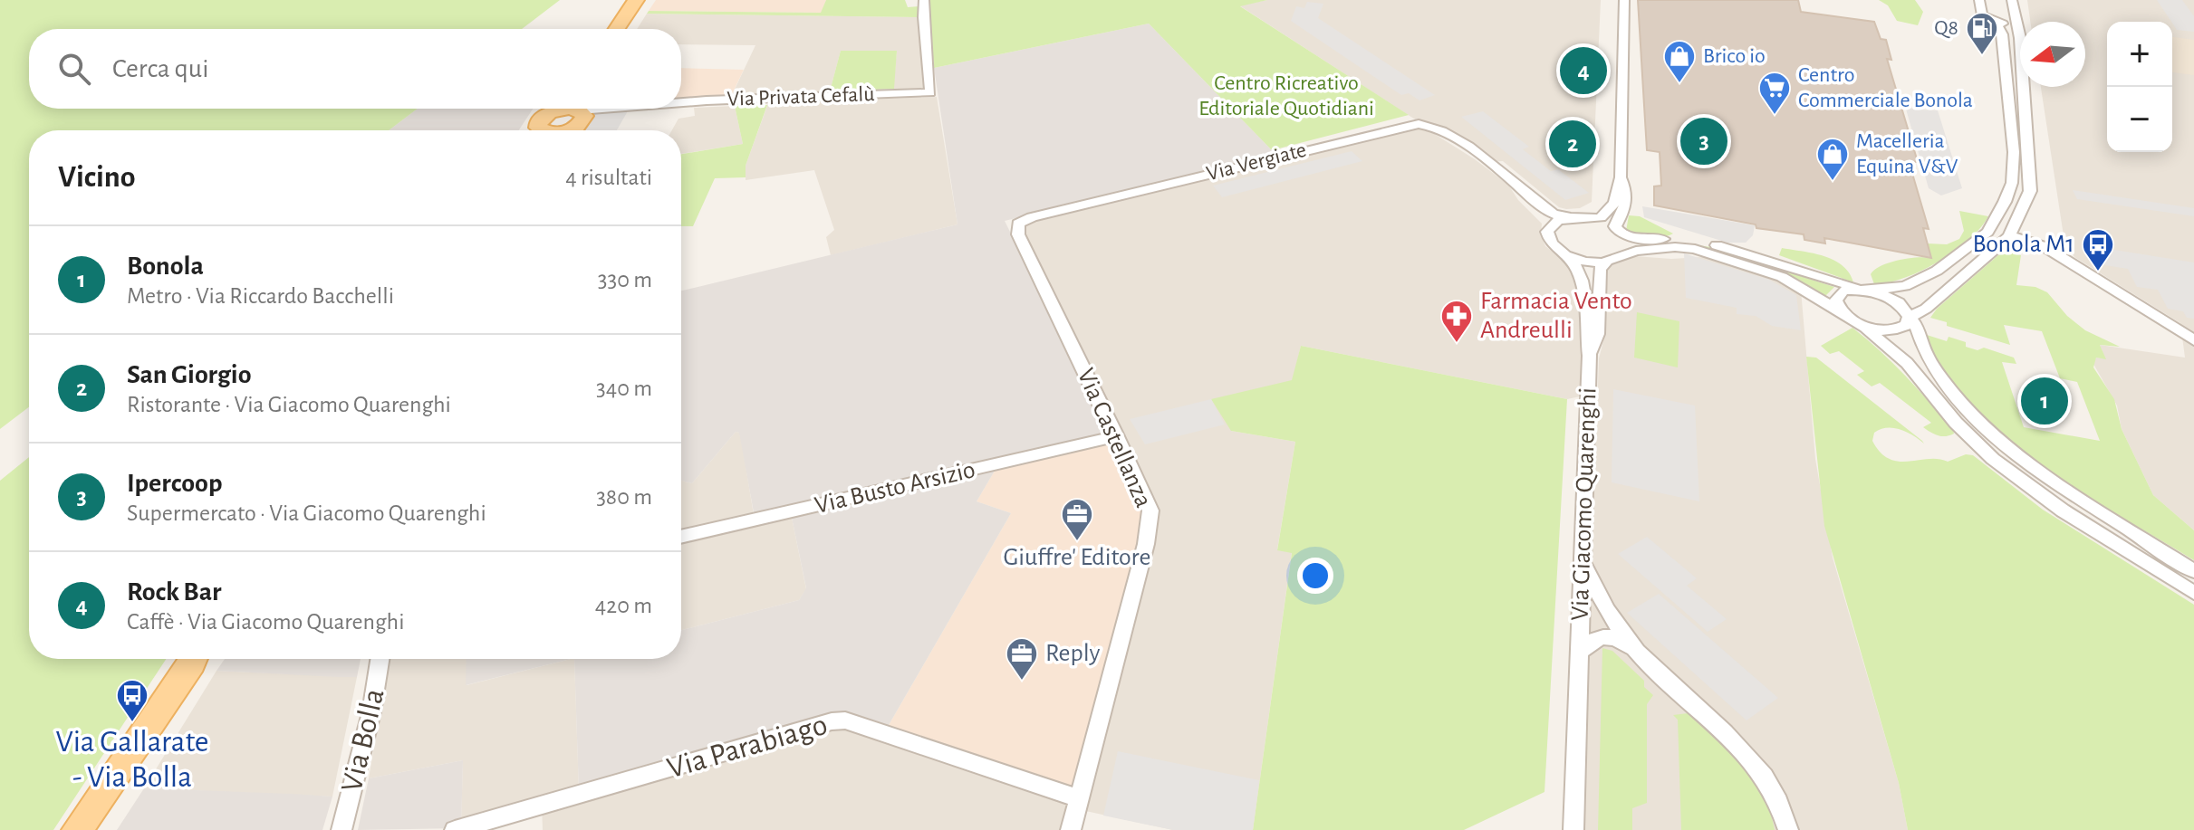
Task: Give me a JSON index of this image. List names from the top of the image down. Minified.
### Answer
{"streets":{"street":["Via Privata Cefalù","Via Vergiate","Via Castellanza","Via Busto Arsizio","Via Giacomo Quarenghi","Via Bolla","Via Parabiago"]},"crossings":[["Via Vergiate","Via Castellanza"],["Via Vergiate","Via Giacomo Quarenghi"],["Via Castellanza","Via Busto Arsizio"],["Via Castellanza","Via Parabiago"]],"parks":["Centro Ricreativo Editoriale Quotidiani"],"places":{"fuel station":["Q8"],"shop":["Brico io","Macelleria Equina V&V"],"supermarket":["Centro Commerciale Bonola"],"bus stop":["Bonola M1","Via Gallarate - Via Bolla"],"pharmacy":["Farmacia Vento Andreulli"],"office":["Giuffre' Editore","Reply"]},"north":"left","page":{"map_buttons":["+","−"],"search":"Cerca qui","pins":["4","3","2","1"],"heading":["Vicino","4 risultati"],"list":[{"mark":"1","name":"Bonola","note":"Metro · Via Riccardo Bacchelli","value":"330 m"},{"mark":"2","name":"San Giorgio","note":"Ristorante · Via Giacomo Quarenghi","value":"340 m"},{"mark":"3","name":"Ipercoop","note":"Supermercato · Via Giacomo Quarenghi","value":"380 m"},{"mark":"4","name":"Rock Bar","note":"Caffè · Via Giacomo Quarenghi","value":"420 m"}]}}
